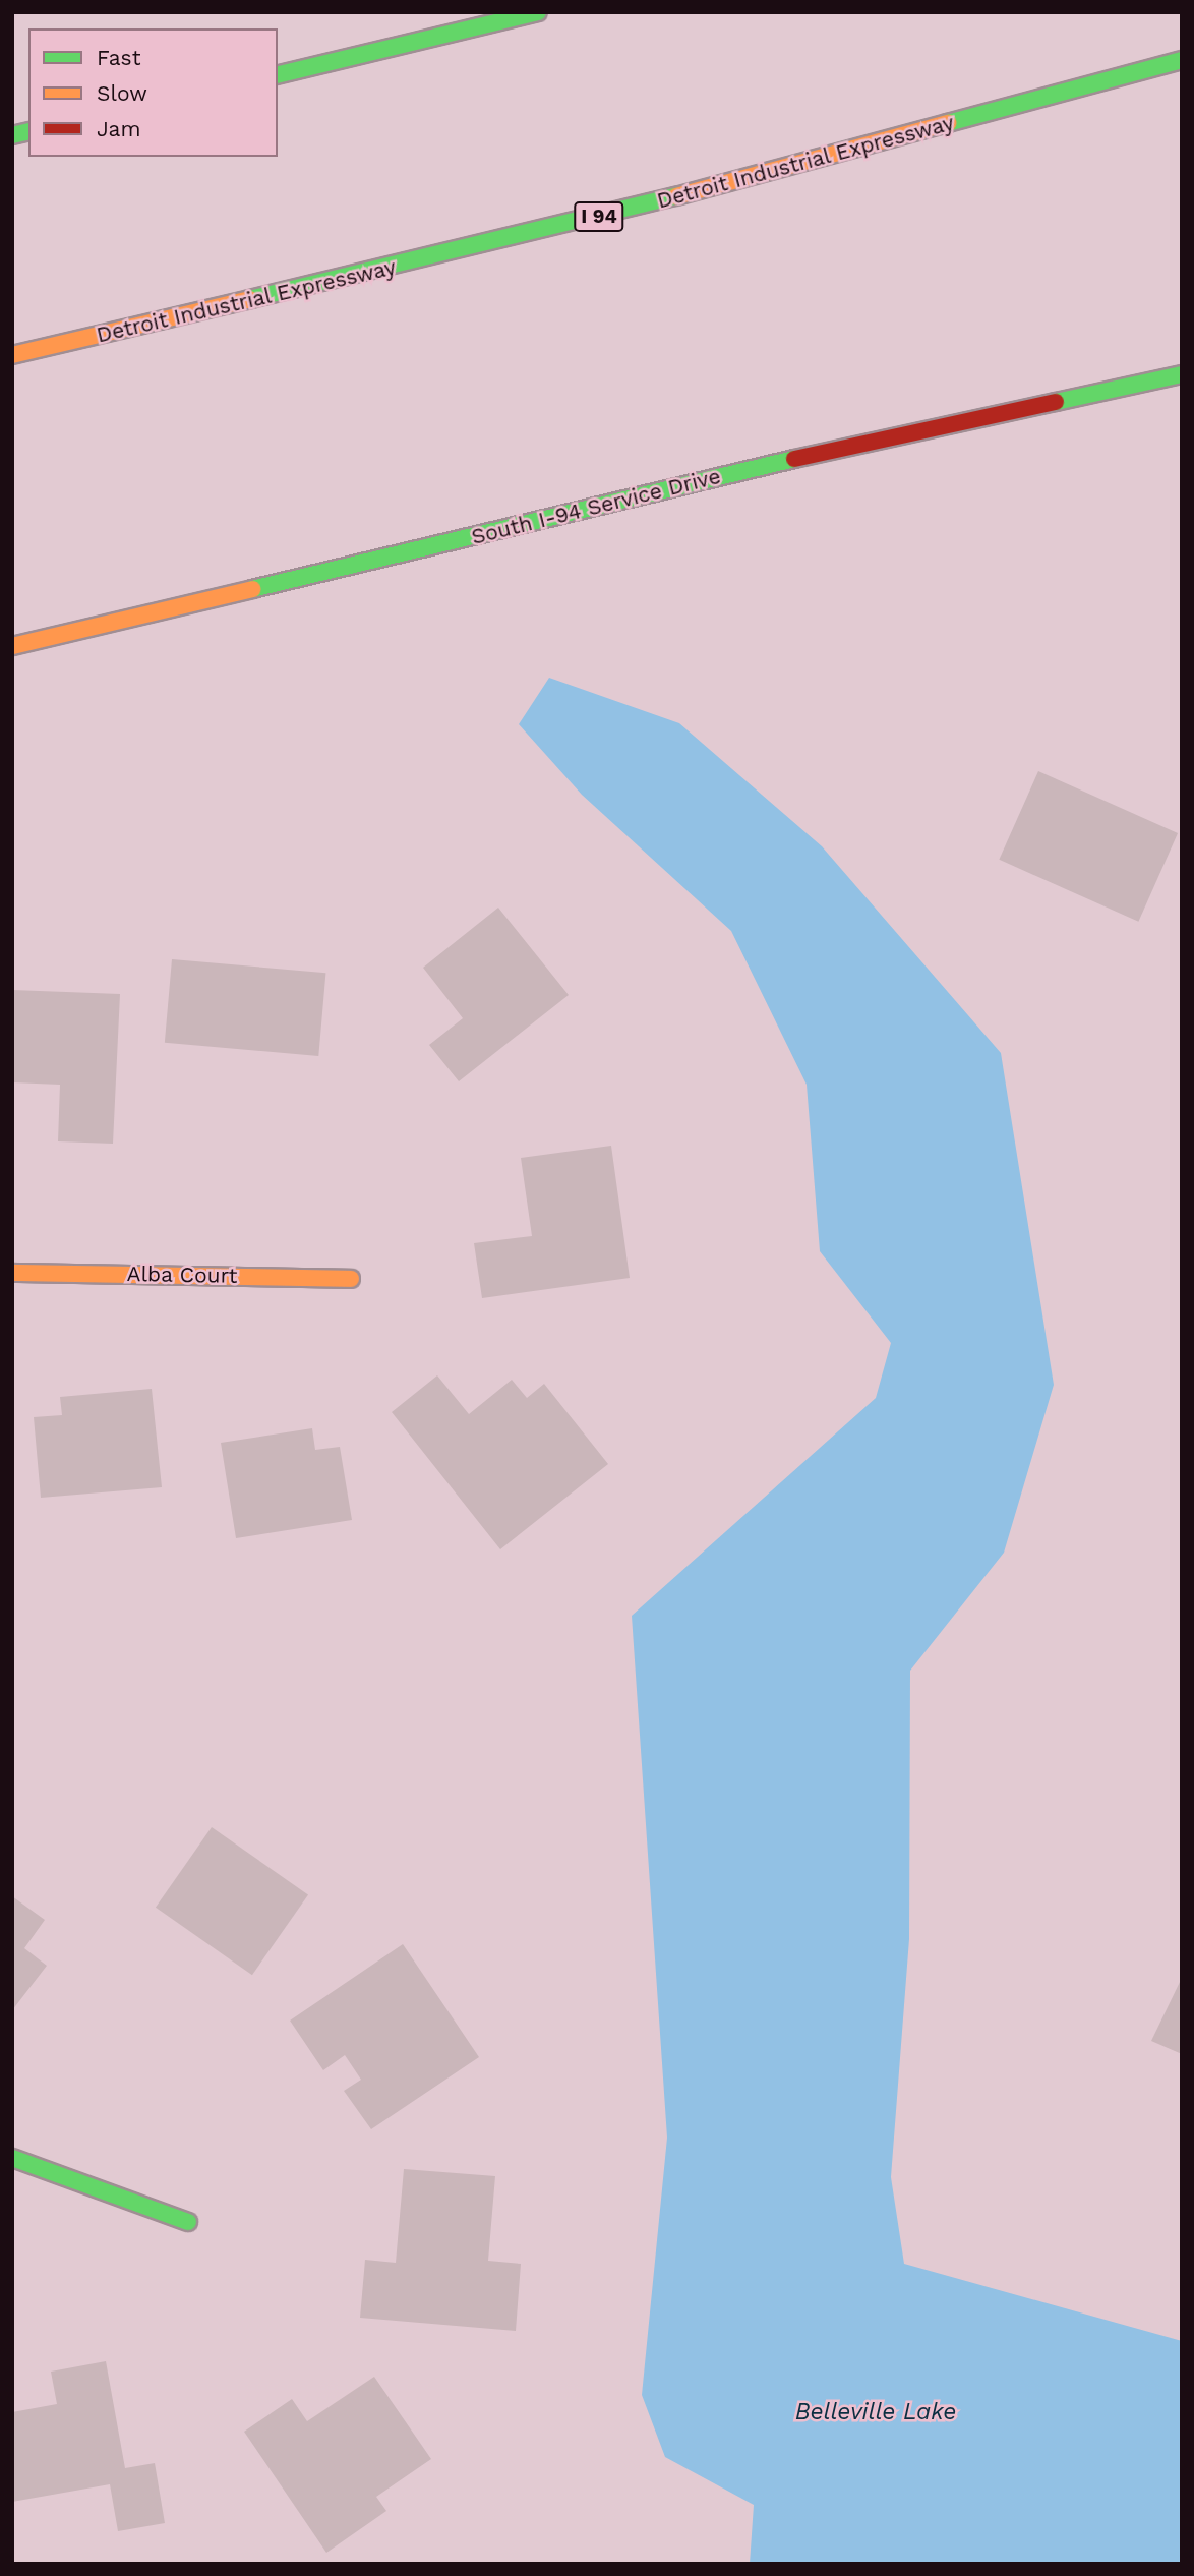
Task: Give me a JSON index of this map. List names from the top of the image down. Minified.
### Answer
{"streets":{"main road":["Detroit Industrial Expressway","I 94","South I-94 Service Drive","Alba Court"]},"water":["Belleville Lake"],"legend":["Fast","Slow","Jam"]}
